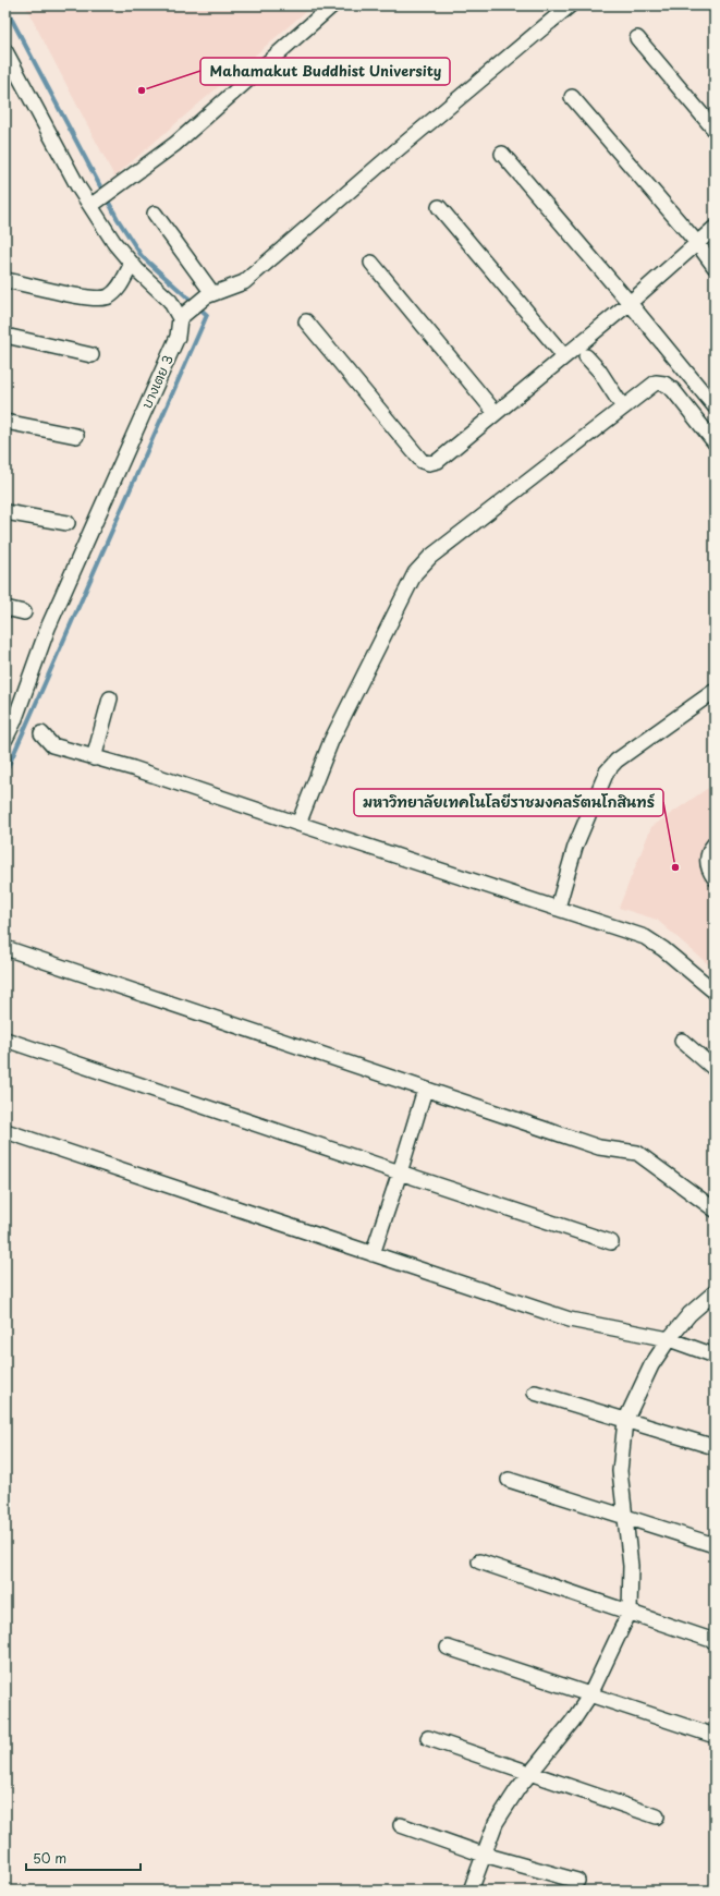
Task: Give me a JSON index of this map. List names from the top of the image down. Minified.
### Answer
{"streets":{"street":["บางเตย 3"]},"places":["Mahamakut Buddhist University","มหาวิทยาลัยเทคโนโลยีราชมงคลรัตนโกสินทร์"],"scale_bar":"50 m"}
